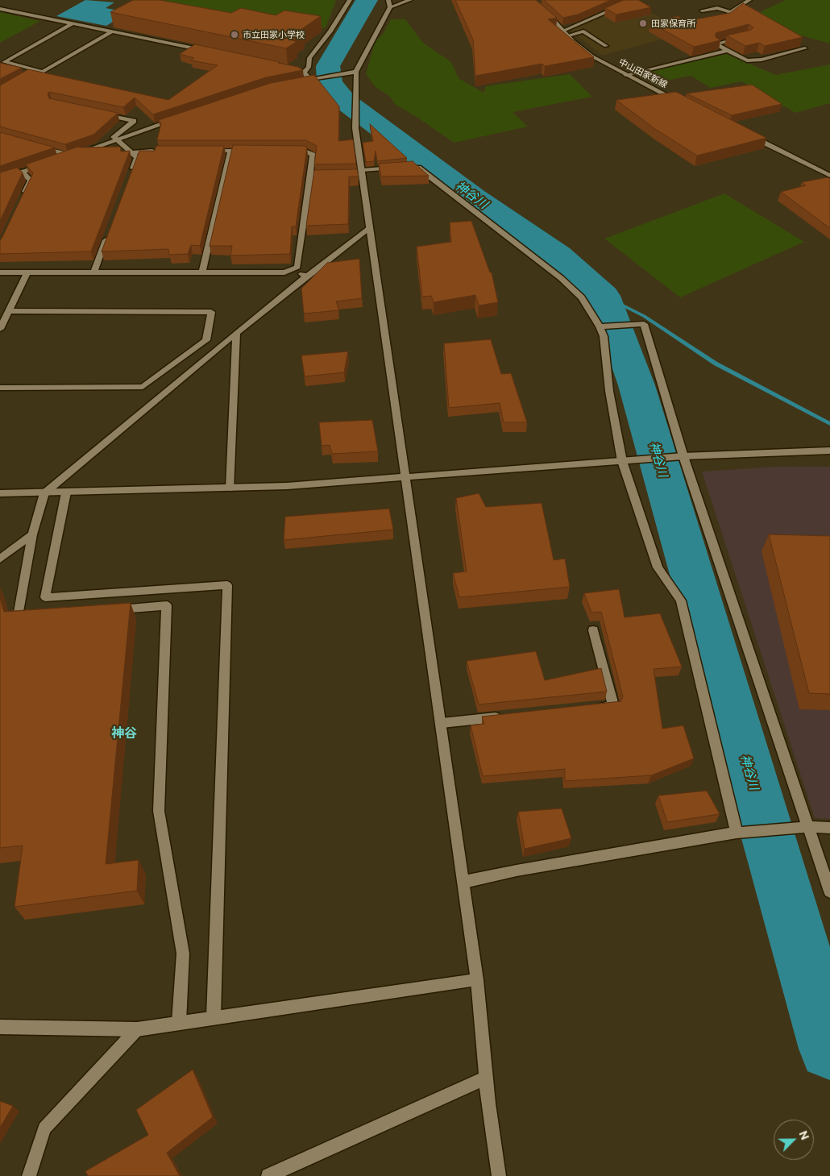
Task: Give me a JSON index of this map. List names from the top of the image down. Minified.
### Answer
{"streets":{"street":["中山田家新線"]},"districts":["神谷"],"water":["神谷川"],"places":["田家保育所","市立田家小学校"],"north":"top right"}
